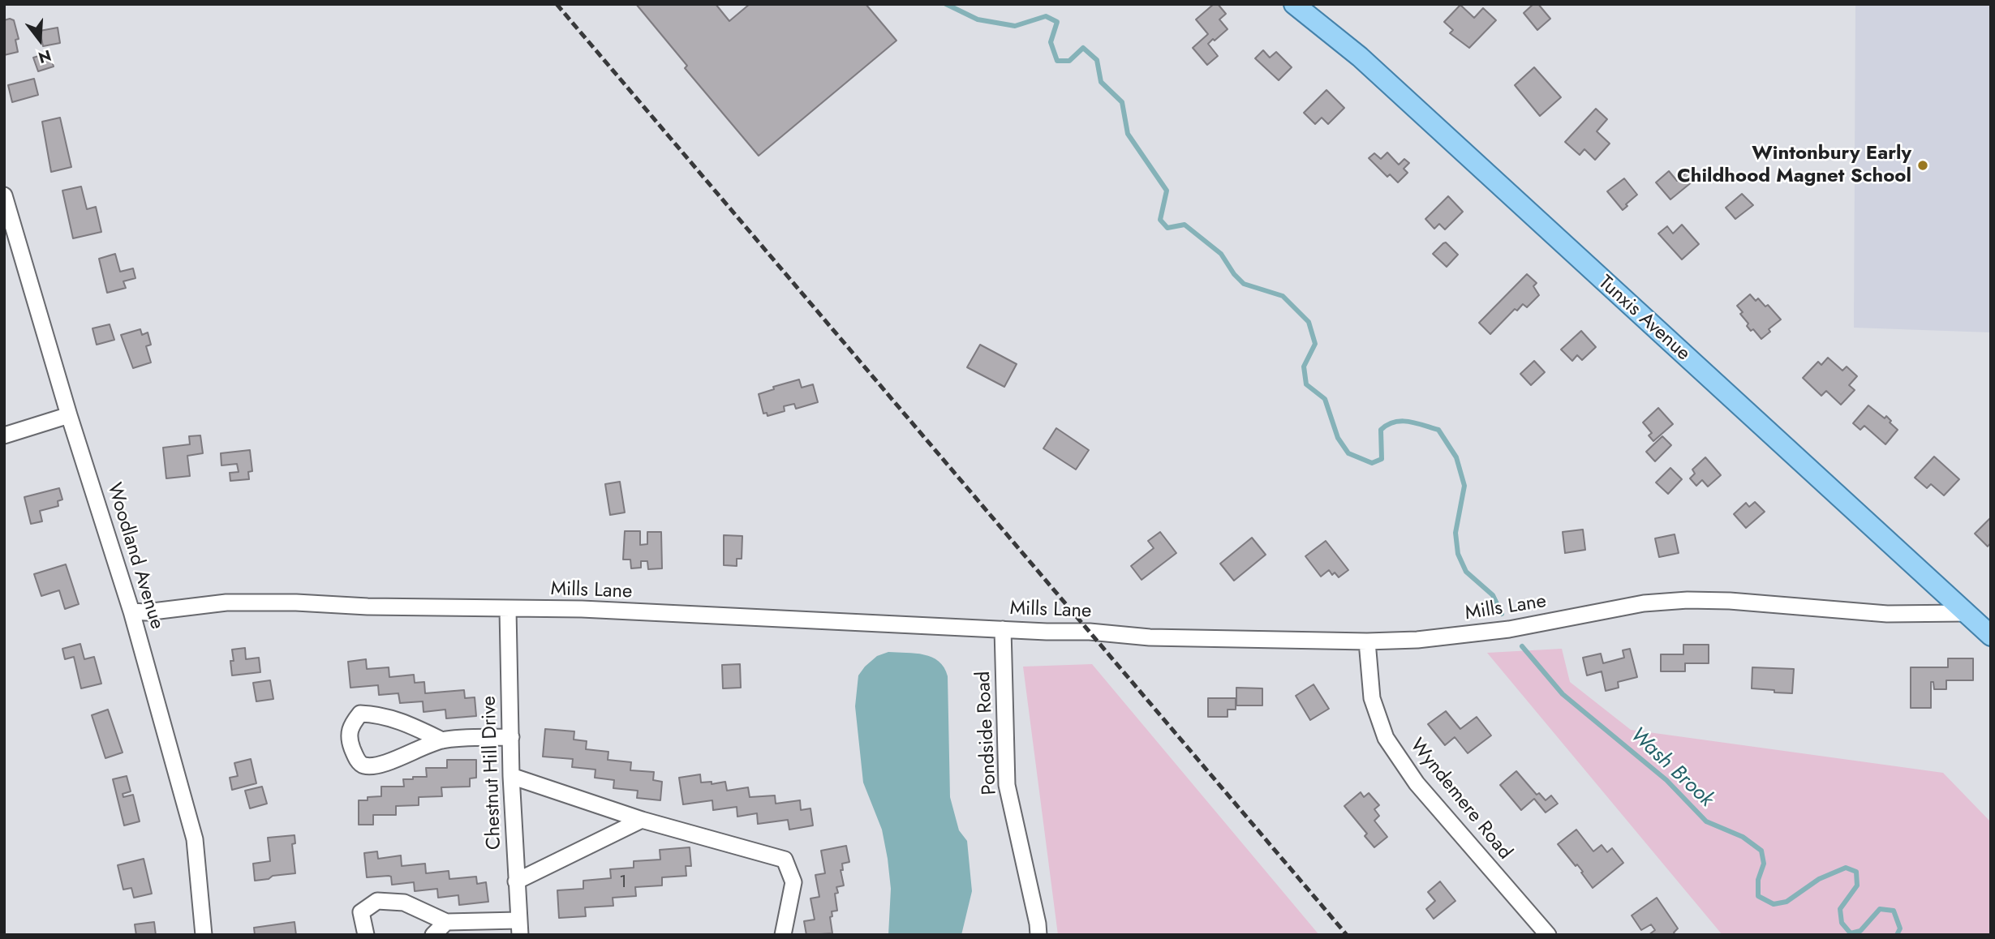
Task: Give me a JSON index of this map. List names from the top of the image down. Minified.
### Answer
{"streets":{"main road":["Tunxis Avenue"],"street":["Woodland Avenue","Mills Lane","Pondside Road","Chestnut Hill Drive","Wyndemere Road"]},"crossings":[["Tunxis Avenue","Mills Lane"],["Woodland Avenue","Mills Lane"],["Mills Lane","Pondside Road"],["Mills Lane","Chestnut Hill Drive"],["Mills Lane","Wyndemere Road"]],"water":["Wash Brook"],"places":["Wintonbury Early Childhood Magnet School"],"house_numbers":["1"],"north":"bottom"}
